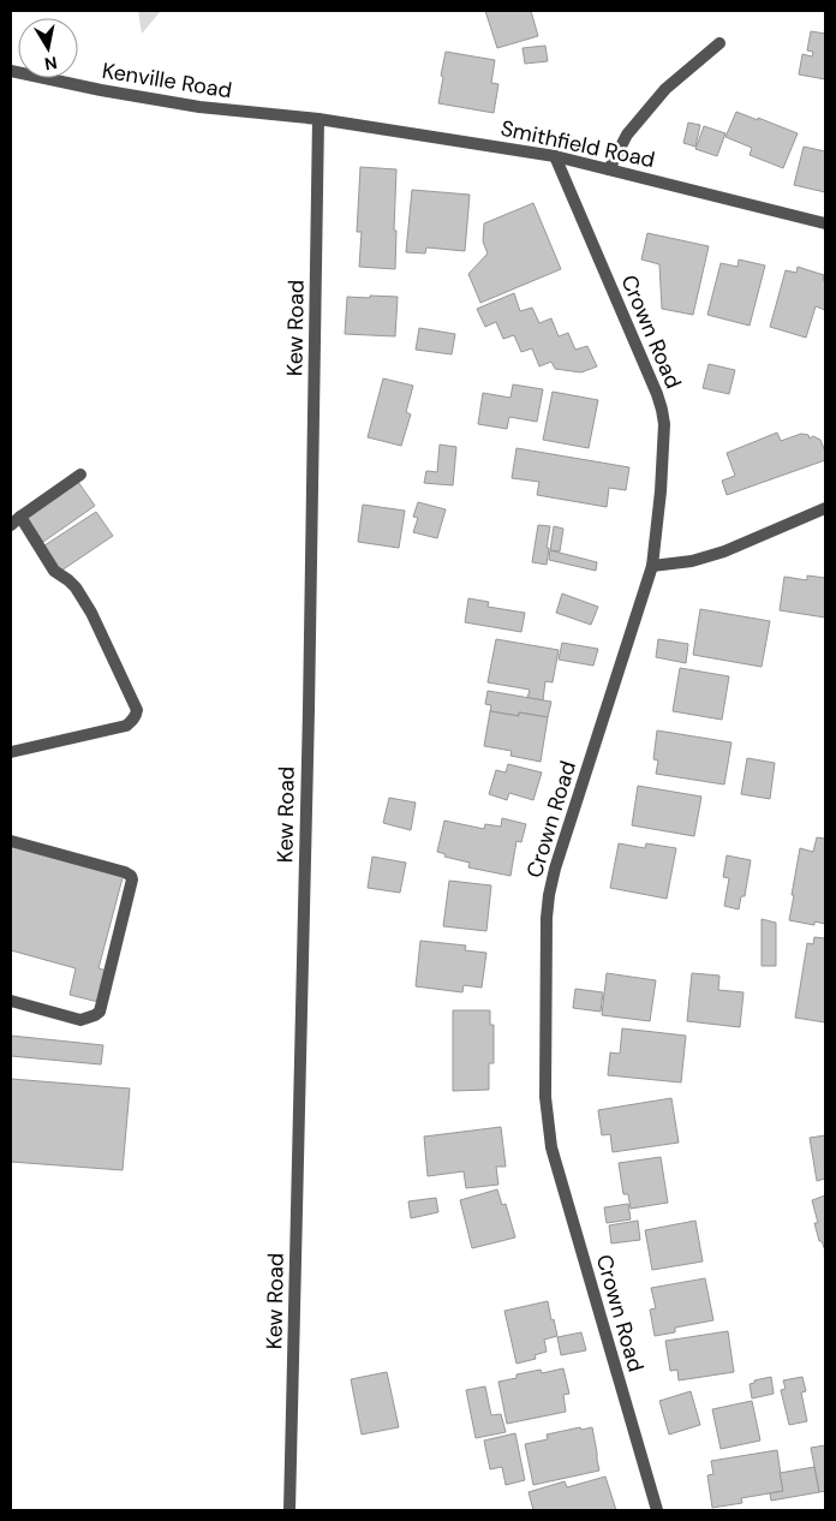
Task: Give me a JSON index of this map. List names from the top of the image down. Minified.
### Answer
{"streets":{"street":["Kenville Road","Smithfield Road","Kew Road","Crown Road"]},"crossings":[["Kenville Road","Smithfield Road"],["Kenville Road","Kew Road"],["Smithfield Road","Kew Road"],["Smithfield Road","Crown Road"]],"north":"bottom"}
